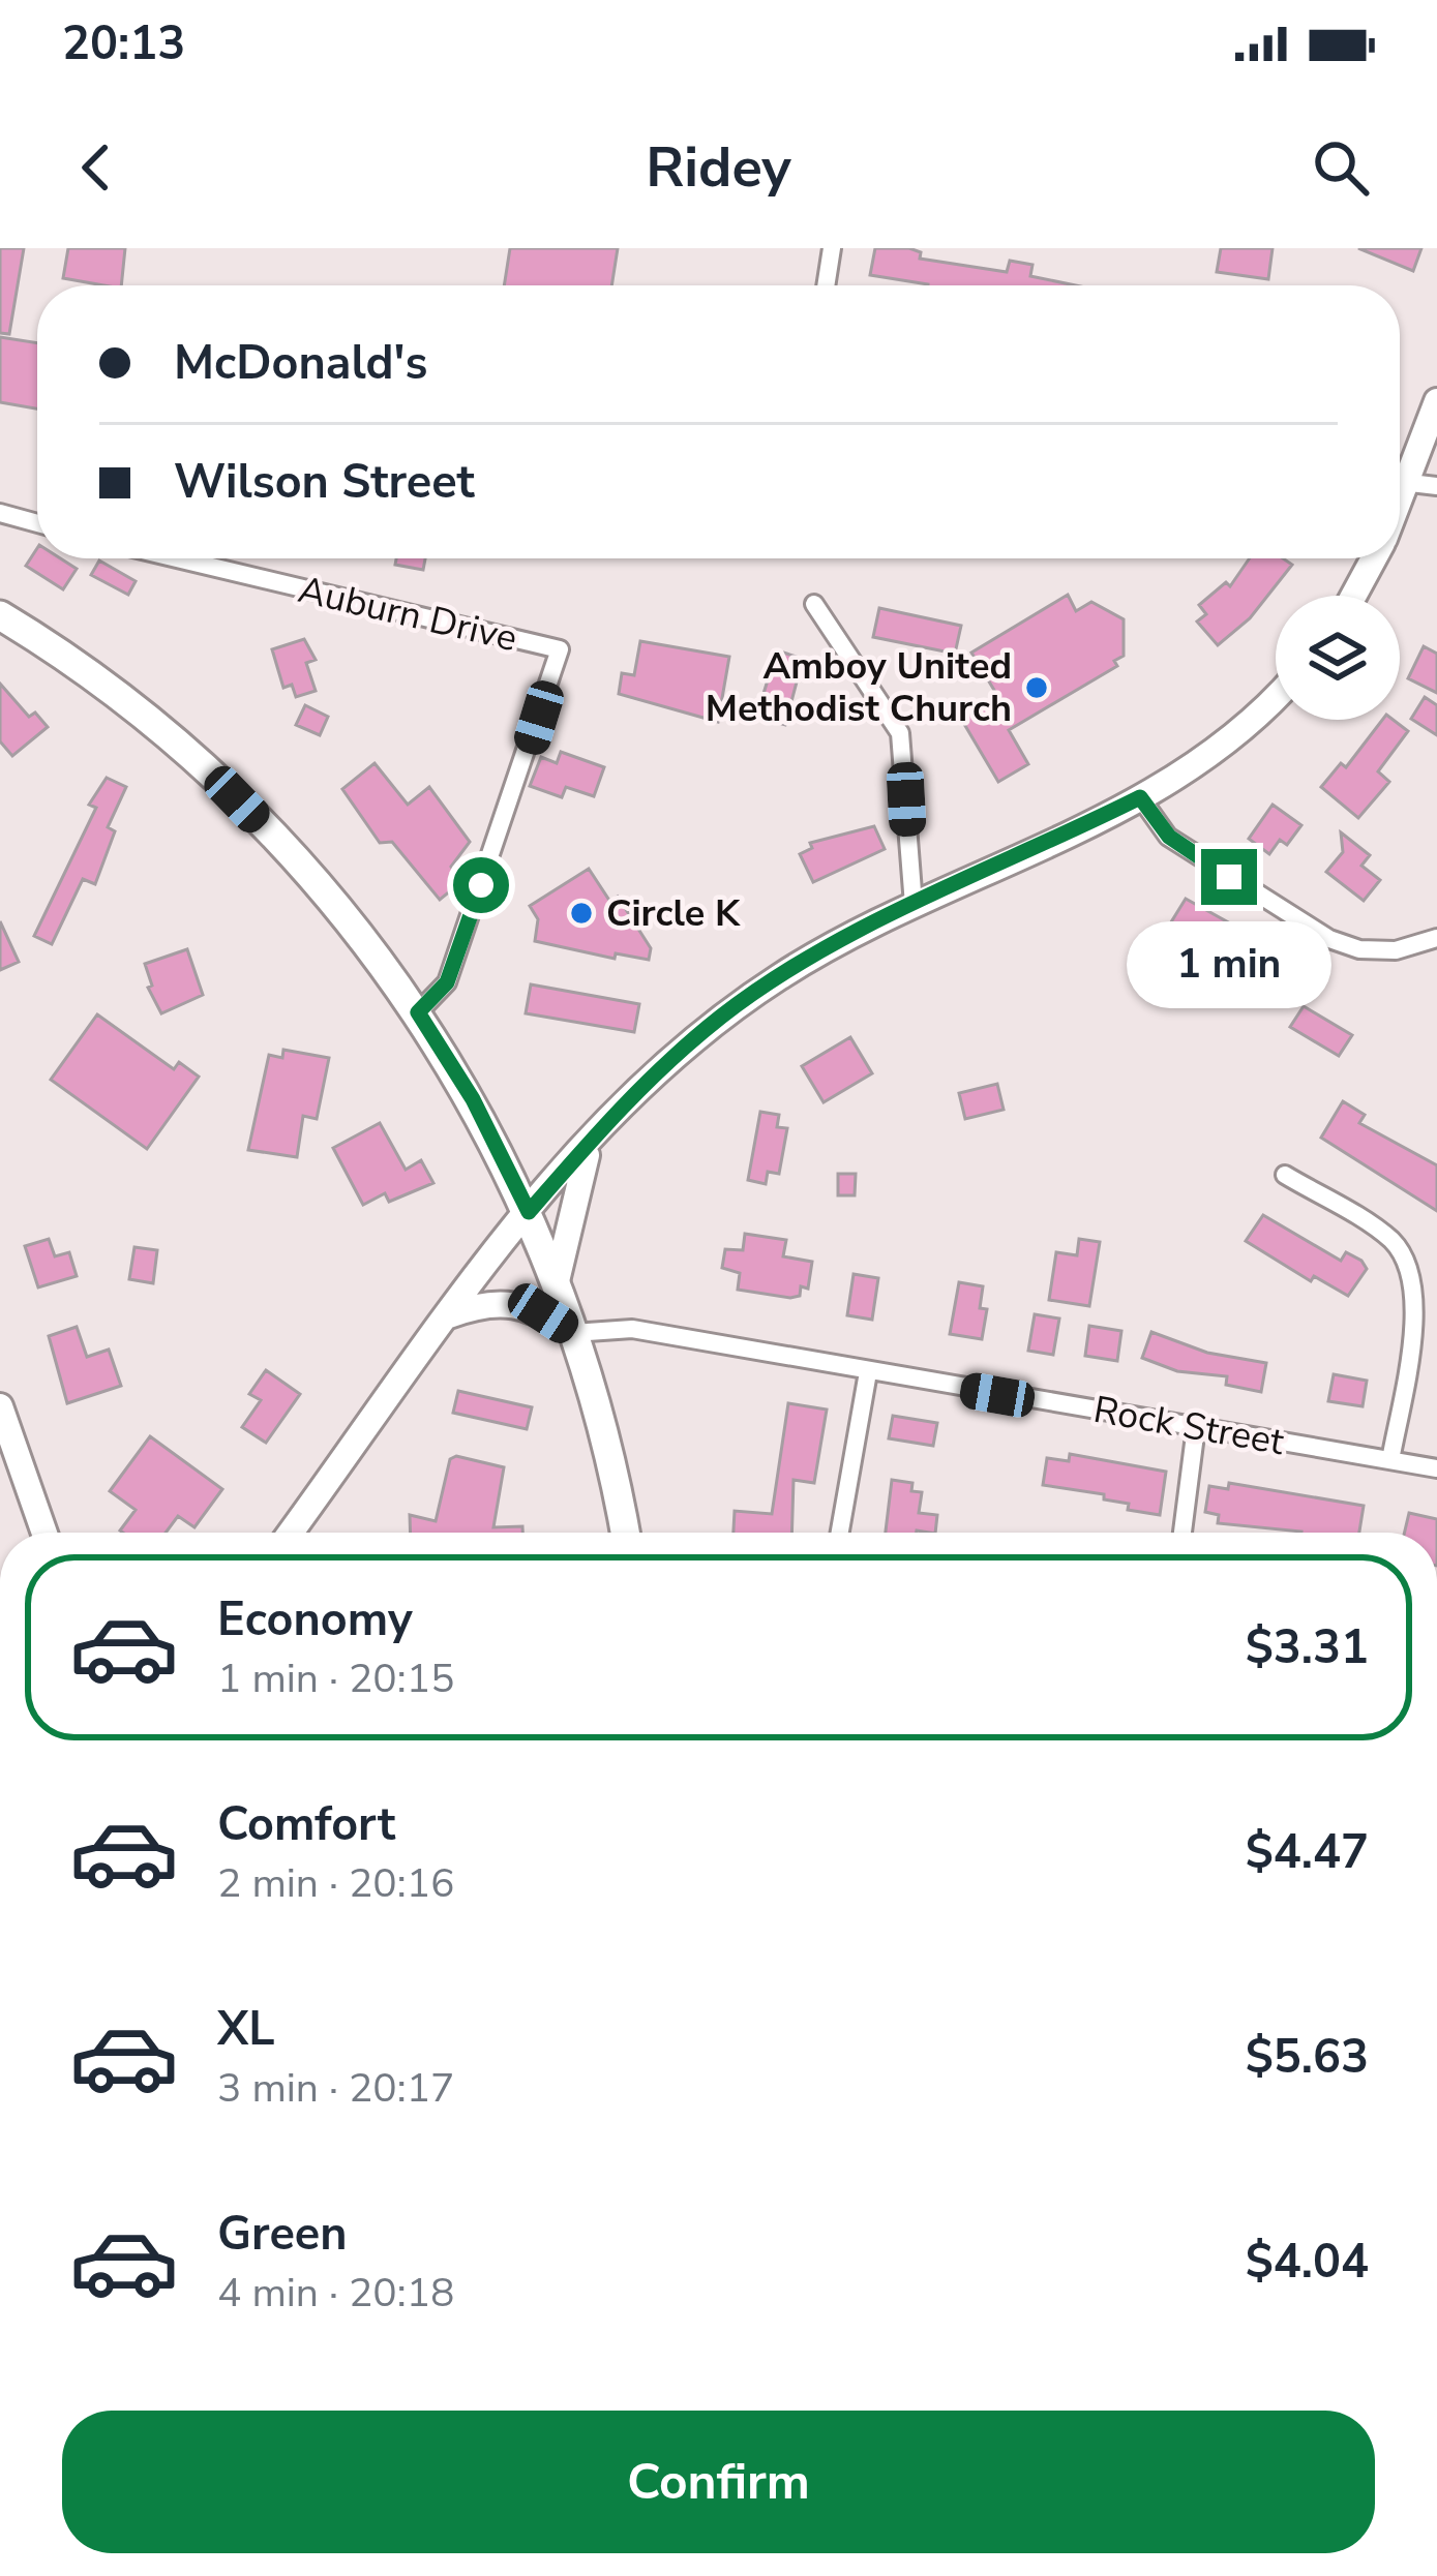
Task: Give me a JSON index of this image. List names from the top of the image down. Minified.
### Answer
{"streets":{"street":["Auburn Drive","Rock Street"]},"places":["Amboy United Methodist Church","Circle K"],"page":{"status":"20:13","header":"Ridey","banner":["McDonald's","Wilson Street"],"bubble":"1 min","list":[{"name":"Economy","note":"1 min · 20:15","value":"$3.31"},{"name":"Comfort","note":"2 min · 20:16","value":"$4.47"},{"name":"XL","note":"3 min · 20:17","value":"$5.63"},{"name":"Green","note":"4 min · 20:18","value":"$4.04"}],"buttons":"Confirm"}}
